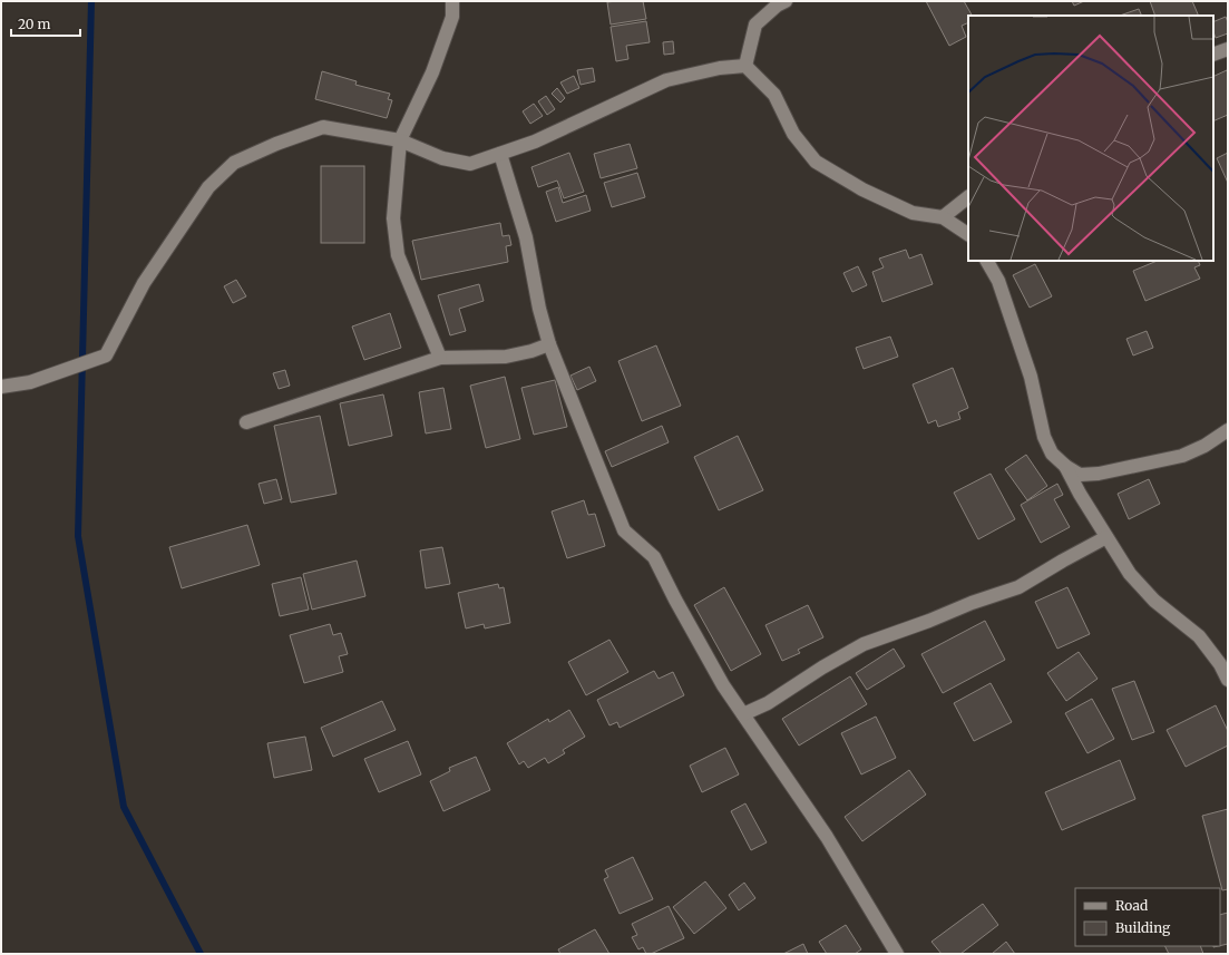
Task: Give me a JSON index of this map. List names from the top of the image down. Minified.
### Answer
{"legend":["Road","Building"],"scale_bar":"20 m"}
